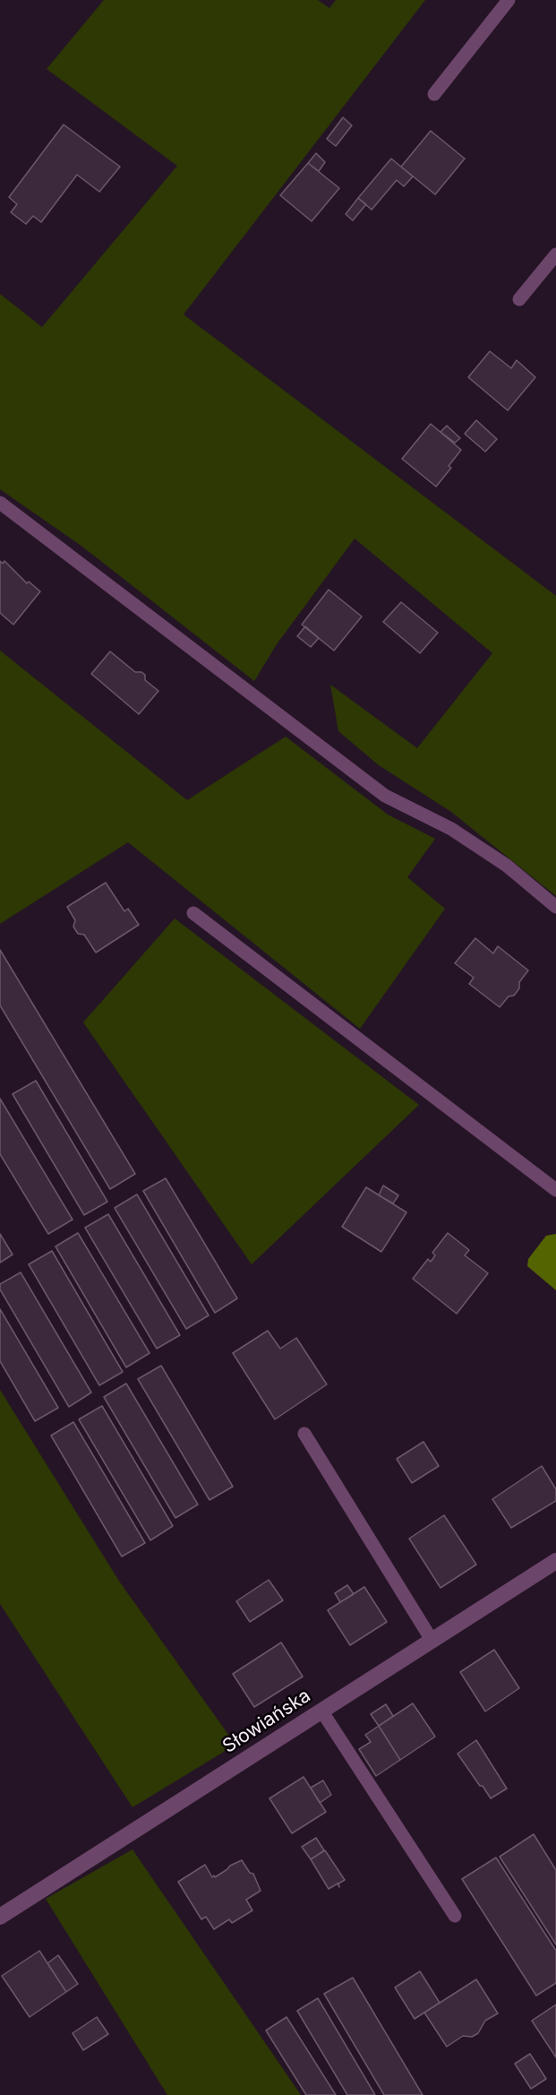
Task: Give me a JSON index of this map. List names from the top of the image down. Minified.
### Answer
{"streets":{"street":["Słowiańska"]}}
